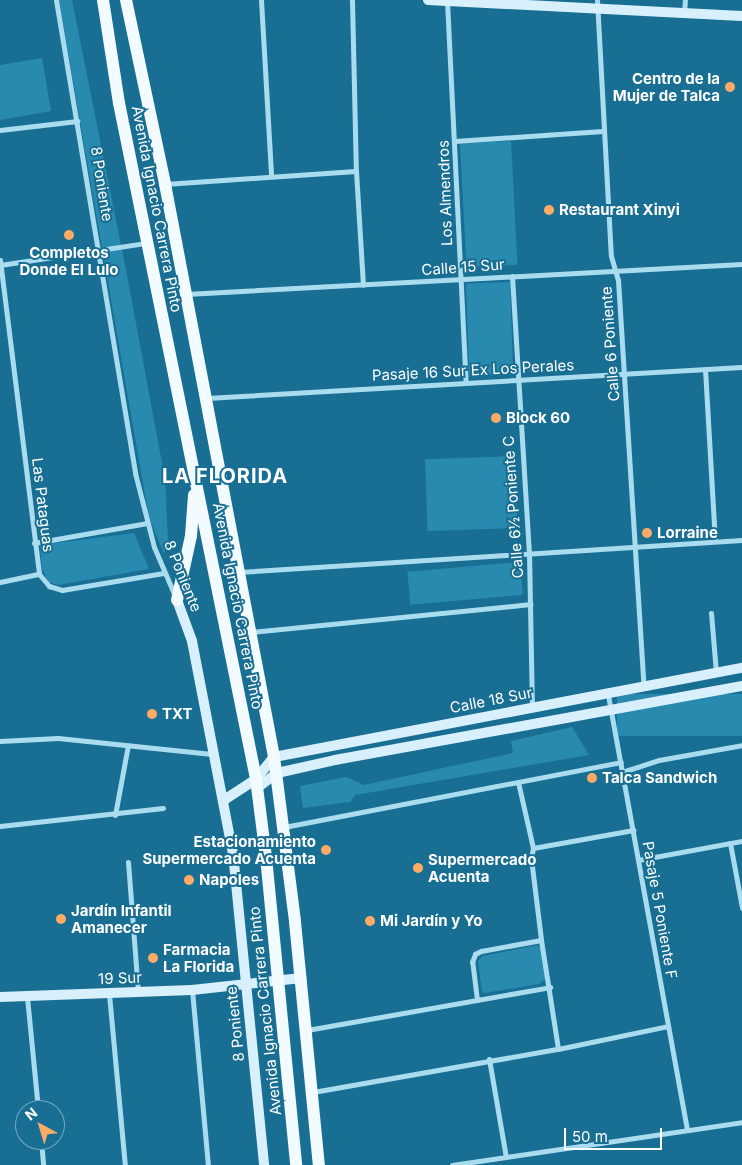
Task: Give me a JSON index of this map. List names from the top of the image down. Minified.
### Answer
{"streets":{"main road":["Avenida Ignacio Carrera Pinto"],"street":["8 Poniente","Los Almendros","Calle 15 Sur","Calle 6 Poniente","Pasaje 16 Sur Ex Los Perales","Las Pataguas","Calle 6½ Poniente C","Calle 18 Sur","Pasaje 5 Poniente F","19 Sur"]},"crossings":[["8 Poniente","Calle 18 Sur"],["8 Poniente","19 Sur"],["Los Almendros","Calle 15 Sur"],["Los Almendros","Pasaje 16 Sur Ex Los Perales"],["Avenida Ignacio Carrera Pinto","Calle 15 Sur"],["Avenida Ignacio Carrera Pinto","Pasaje 16 Sur Ex Los Perales"],["Avenida Ignacio Carrera Pinto","Calle 18 Sur"],["Avenida Ignacio Carrera Pinto","19 Sur"],["Calle 15 Sur","Calle 6 Poniente"],["Calle 15 Sur","Calle 6½ Poniente C"],["Calle 6 Poniente","Pasaje 16 Sur Ex Los Perales"],["Calle 6 Poniente","Calle 18 Sur"],["Pasaje 16 Sur Ex Los Perales","Calle 6½ Poniente C"],["Calle 6½ Poniente C","Calle 18 Sur"],["Calle 18 Sur","Pasaje 5 Poniente F"]],"districts":["LA FLORIDA"],"places":["Centro de la Mujer de Talca","Restaurant Xinyi","Completos Donde El Lulo","Block 60","Lorraine","TXT","Talca Sandwich","Estacionamiento Supermercado Acuenta","Supermercado Acuenta","Napoles","Jardín Infantil Amanecer","Mi Jardín y Yo","Farmacia La Florida"],"scale_bar":"50 m","north":"top left"}
